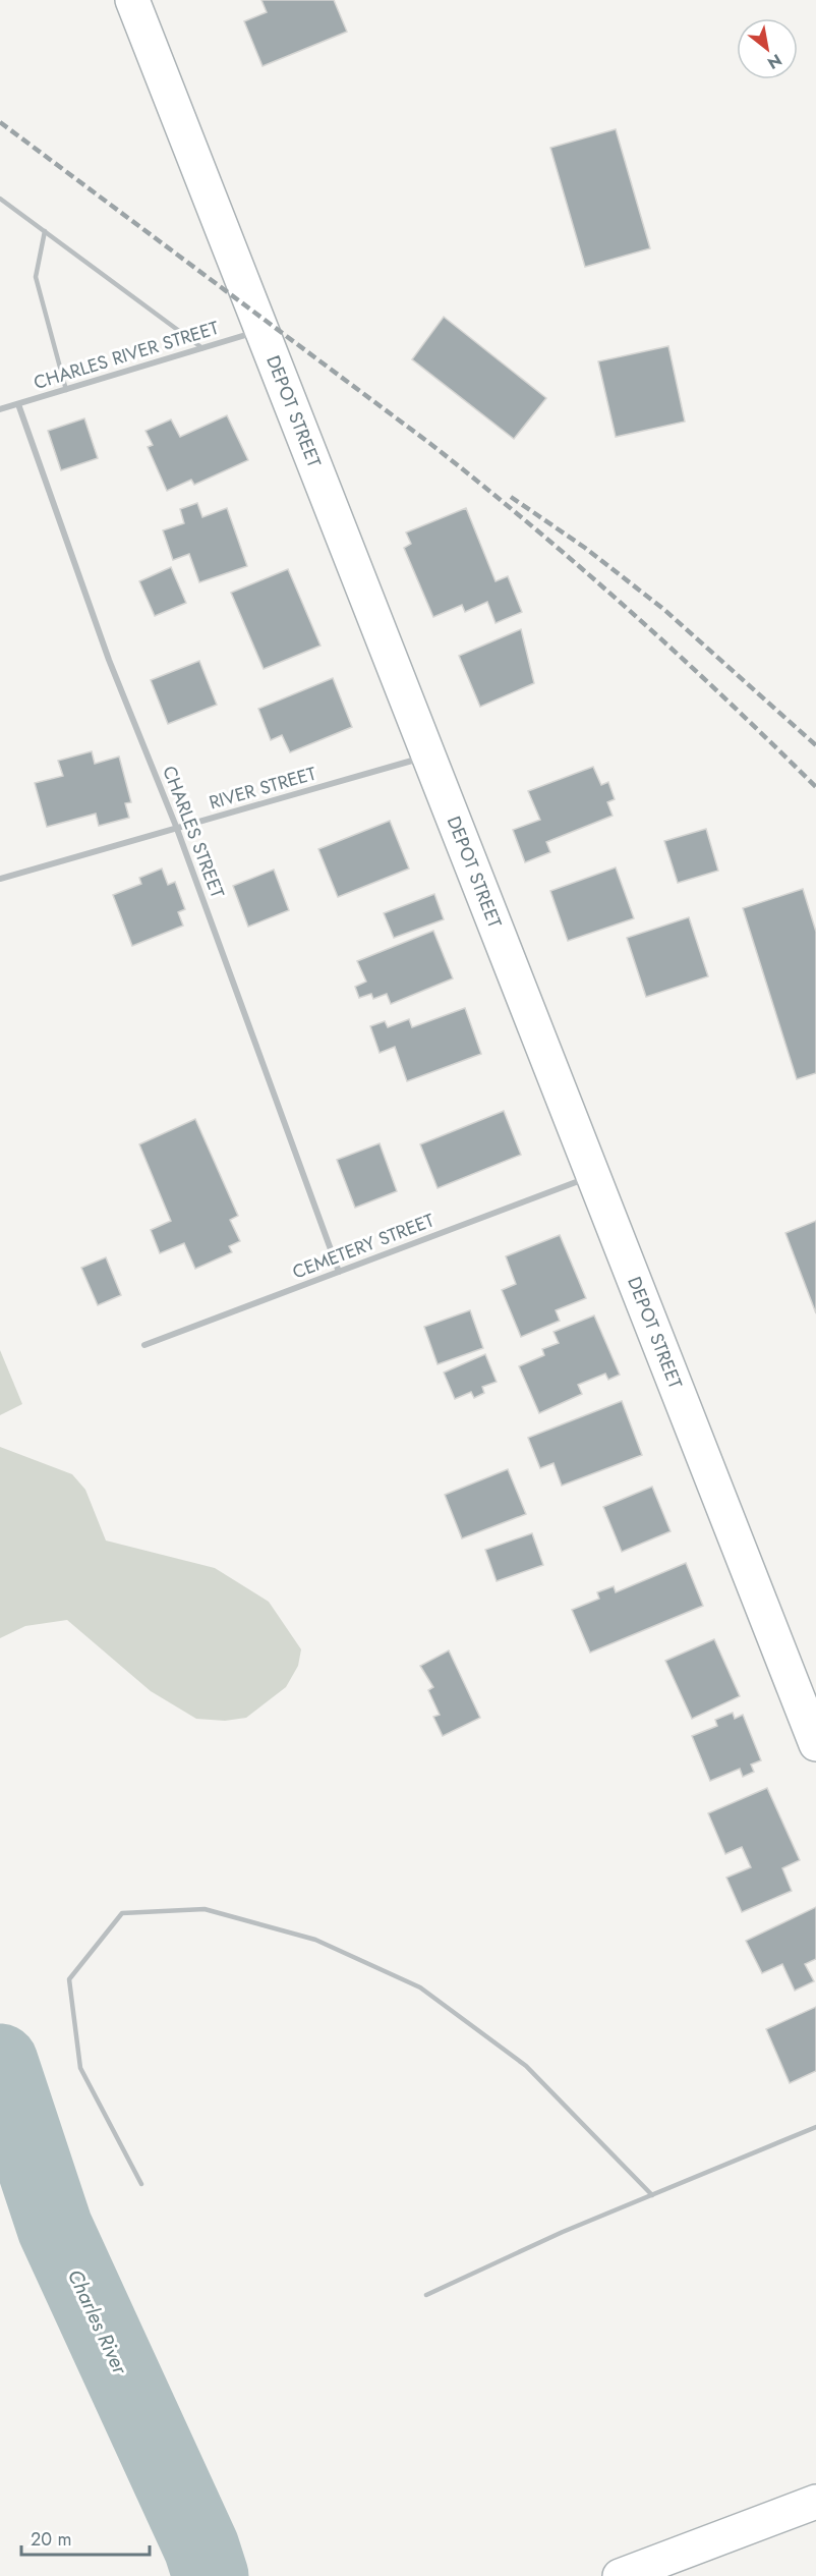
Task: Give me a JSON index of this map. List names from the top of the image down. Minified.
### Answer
{"streets":{"main road":["DEPOT STREET"],"street":["CHARLES RIVER STREET","RIVER STREET","CHARLES STREET","CEMETERY STREET"]},"crossings":[["CHARLES RIVER STREET","DEPOT STREET"],["CHARLES RIVER STREET","CHARLES STREET"],["DEPOT STREET","RIVER STREET"],["DEPOT STREET","CEMETERY STREET"],["RIVER STREET","CHARLES STREET"],["CHARLES STREET","CEMETERY STREET"]],"water":["Charles River"],"scale_bar":"20 m","north":"bottom right"}
